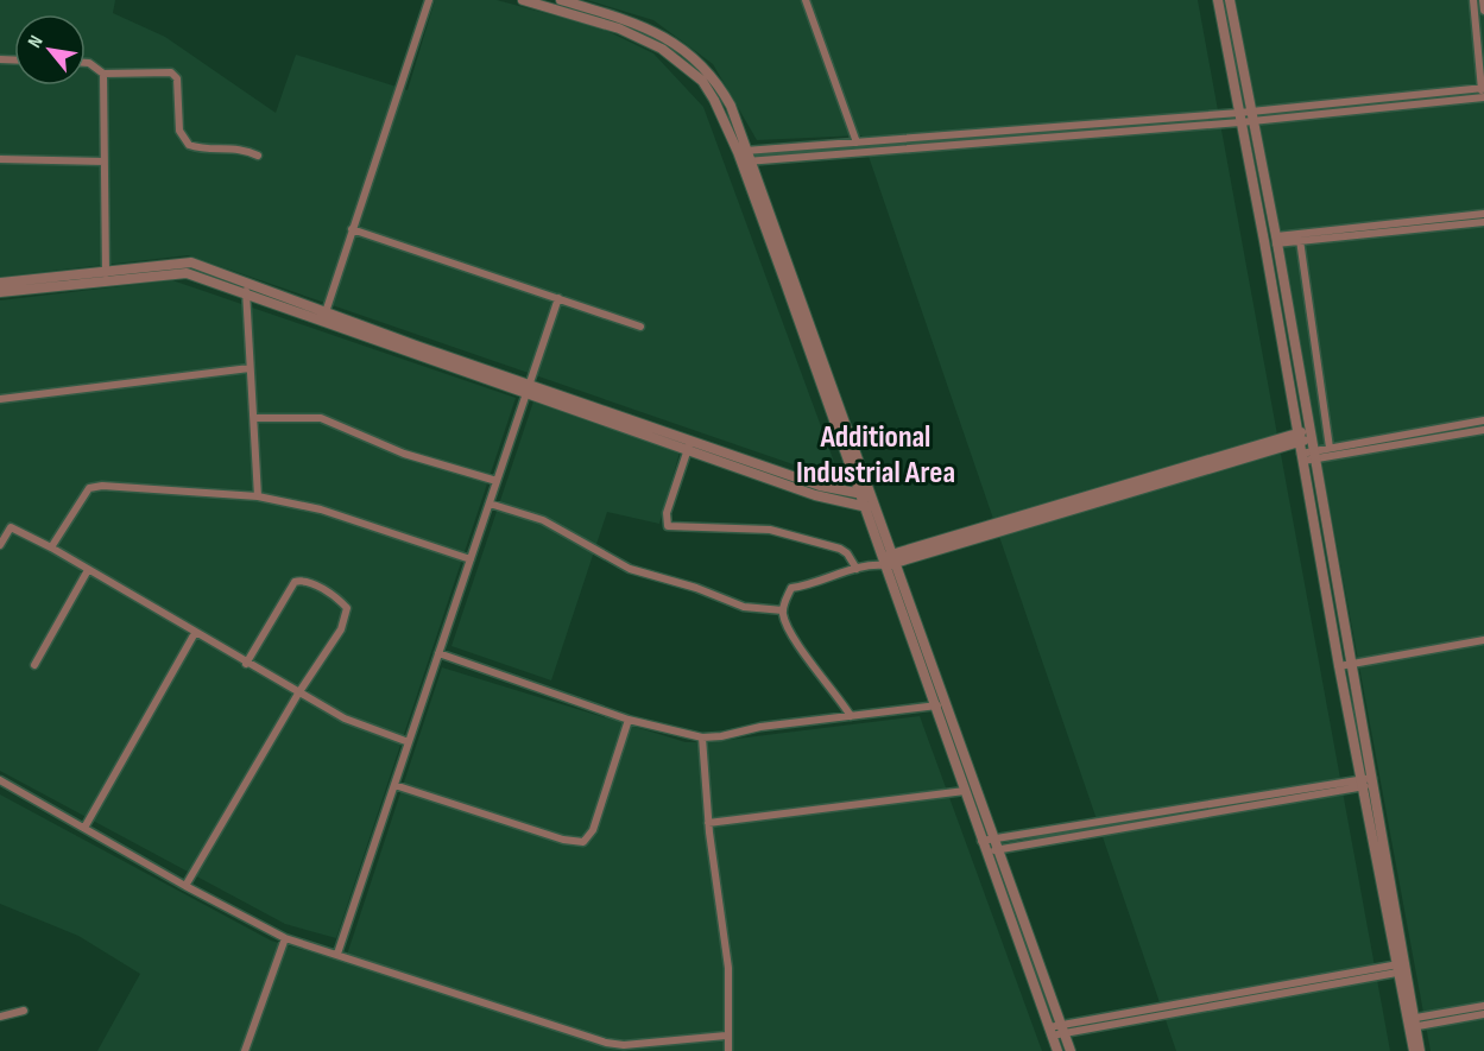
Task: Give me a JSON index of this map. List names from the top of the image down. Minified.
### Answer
{"districts":["Additional Industrial Area"],"north":"top left"}
